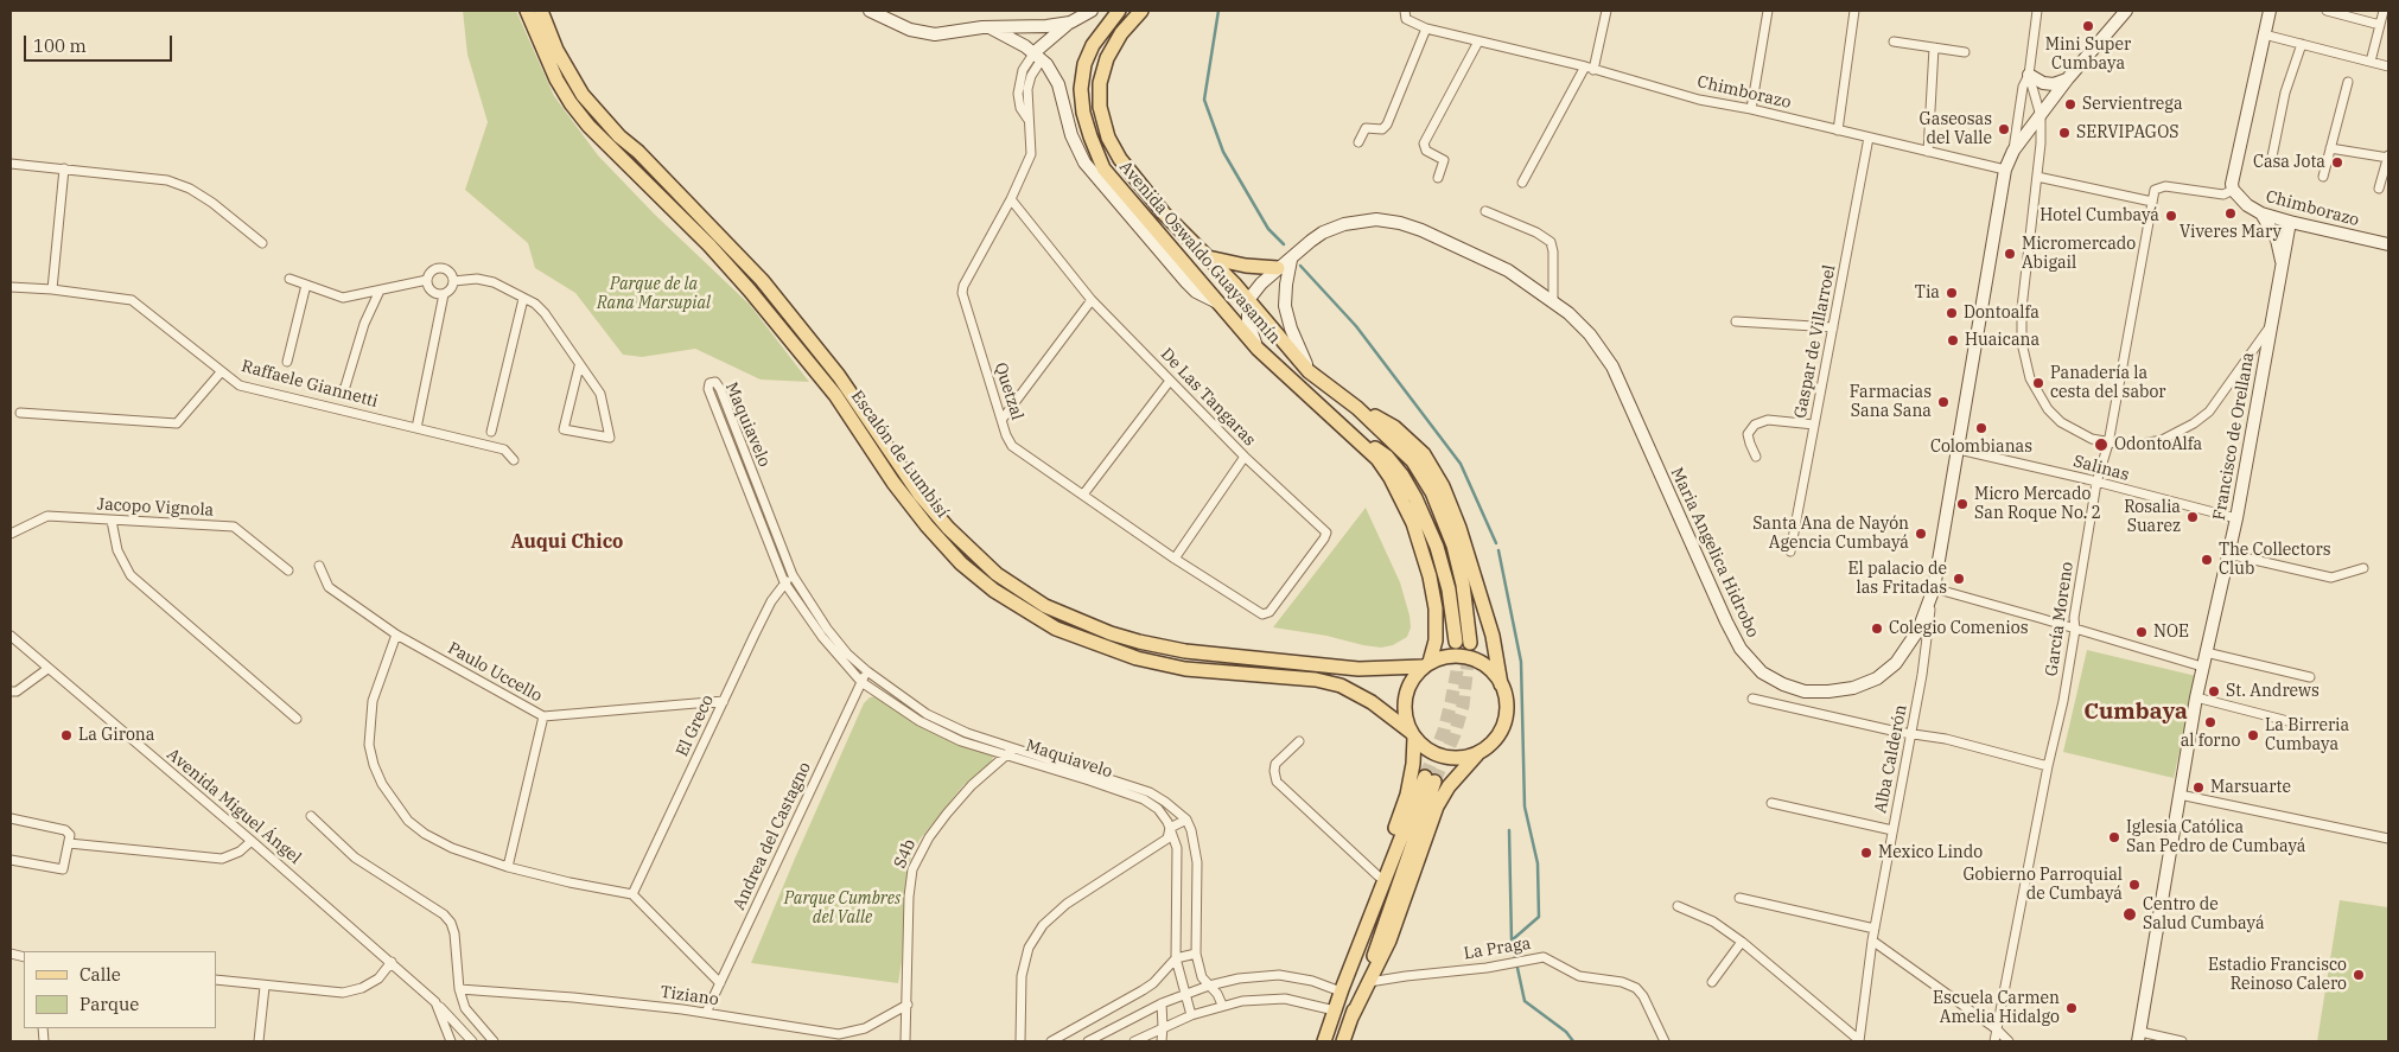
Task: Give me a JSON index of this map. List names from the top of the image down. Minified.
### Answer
{"streets":{"main road":["Avenida Oswaldo Guayasamín","Escalón de Lumbisí"],"street":["Chimborazo","Gaspar de Villarroel","Raffaele Giannetti","Quetzal","De Las Tangaras","Maquiavelo","Francisco de Orellana","Salinas","Jacopo Vignola","Maria Angelica Hidrobo","García Moreno","Paulo Uccello","El Greco","Alba Calderón","Avenida Miguel Ángel","Andrea del Castagno","S4b","La Praga","Tiziano"]},"crossings":[["Chimborazo","Gaspar de Villarroel"],["Chimborazo","Francisco de Orellana"],["Chimborazo","Maria Angelica Hidrobo"],["Avenida Oswaldo Guayasamín","Escalón de Lumbisí"],["Avenida Oswaldo Guayasamín","Maria Angelica Hidrobo"],["Quetzal","De Las Tangaras"],["Maquiavelo","El Greco"],["Maquiavelo","Andrea del Castagno"],["Maquiavelo","S4b"],["Francisco de Orellana","Salinas"],["Salinas","Maria Angelica Hidrobo"],["Salinas","García Moreno"],["Maria Angelica Hidrobo","Alba Calderón"],["Paulo Uccello","El Greco"],["Andrea del Castagno","Tiziano"],["S4b","Tiziano"]],"districts":["Auqui Chico","Cumbaya"],"parks":["Parque de la Rana Marsupial","Parque Cumbres del Valle"],"places":["Mini Super Cumbaya","Servientrega","Gaseosas del Valle","SERVIPAGOS","Casa Jota","Viveres Mary","Hotel Cumbayá","Micromercado Abigail","Tia","Dontoalfa","Huaicana","Panadería la cesta del sabor","Farmacias Sana Sana","Colombianas","OdontoAlfa","Micro Mercado San Roque No. 2","Rosalia Suarez","Santa Ana de Nayón Agencia Cumbayá","The Collectors Club","El palacio de las Fritadas","Colegio Comenios","NOE","St. Andrews","al forno","La Girona","La Birreria Cumbaya","Marsuarte","Iglesia Católica San Pedro de Cumbayá","Mexico Lindo","Gobierno Parroquial de Cumbayá","Centro de Salud Cumbayá","Estadio Francisco Reinoso Calero","Escuela Carmen Amelia Hidalgo"],"legend":["Calle","Parque"],"scale_bar":"100 m"}
